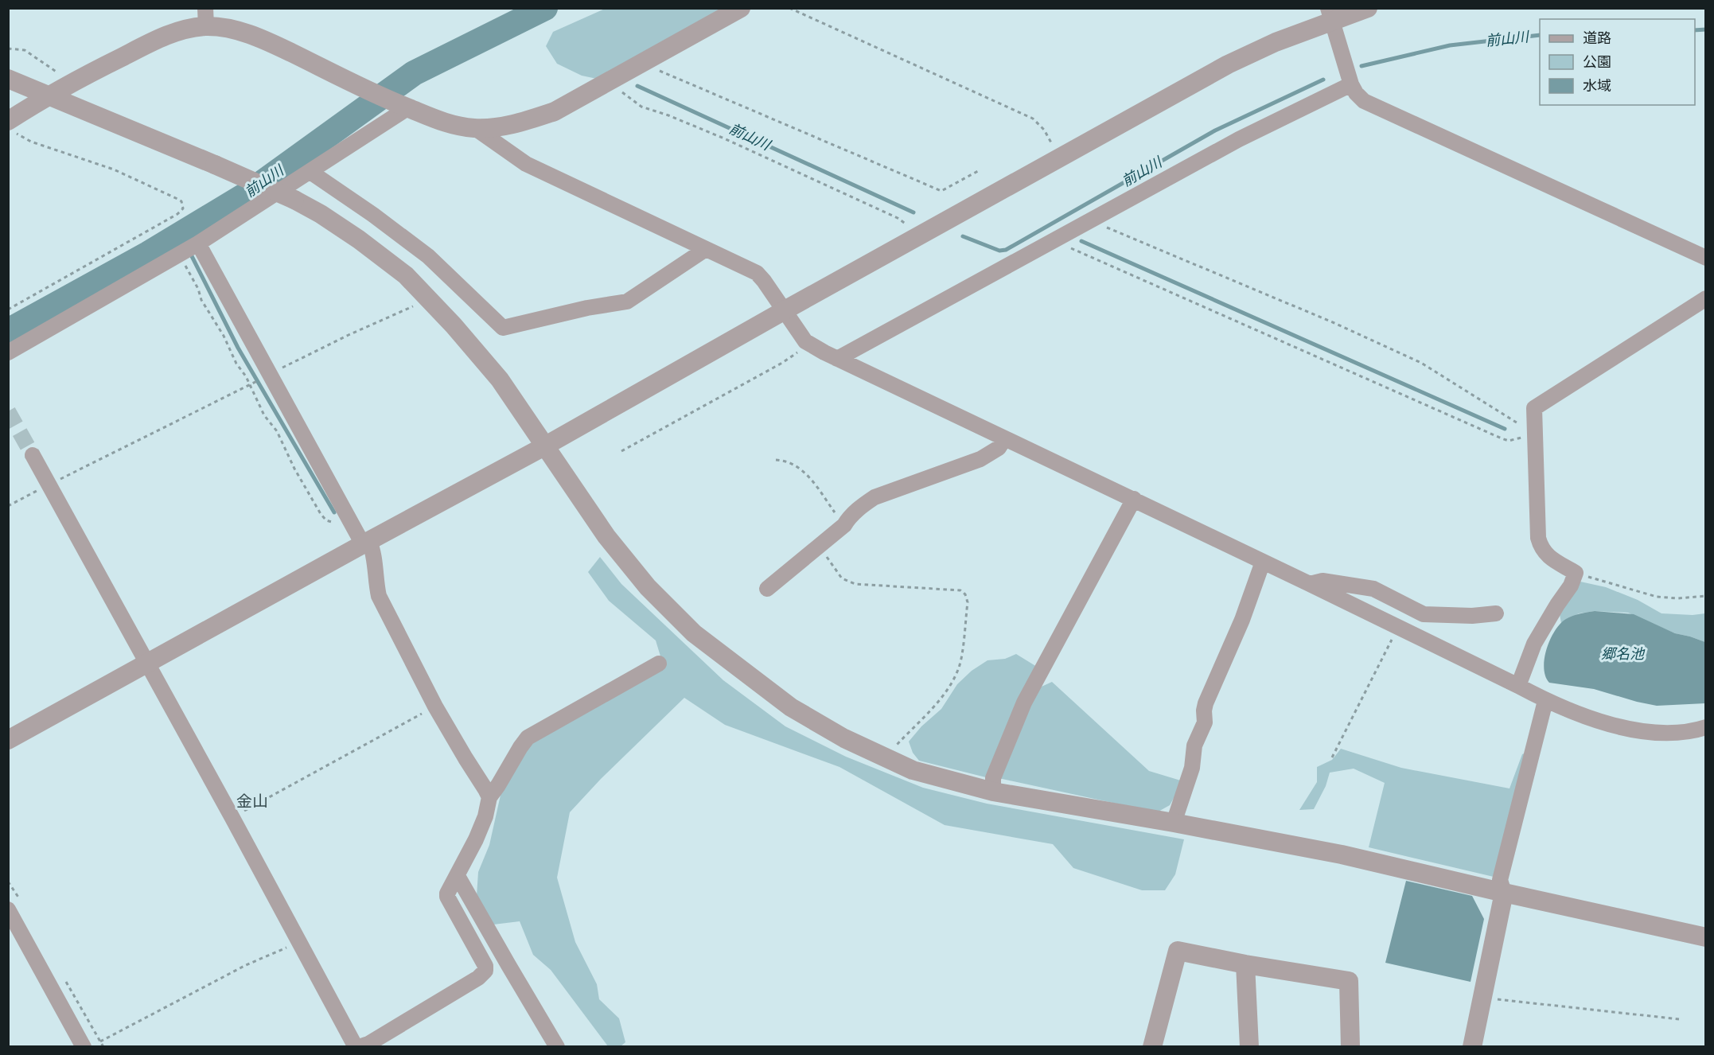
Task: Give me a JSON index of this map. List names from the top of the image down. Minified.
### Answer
{"districts":["金山"],"water":["前山川","郷名池"],"legend":["道路","公園","水域"]}
